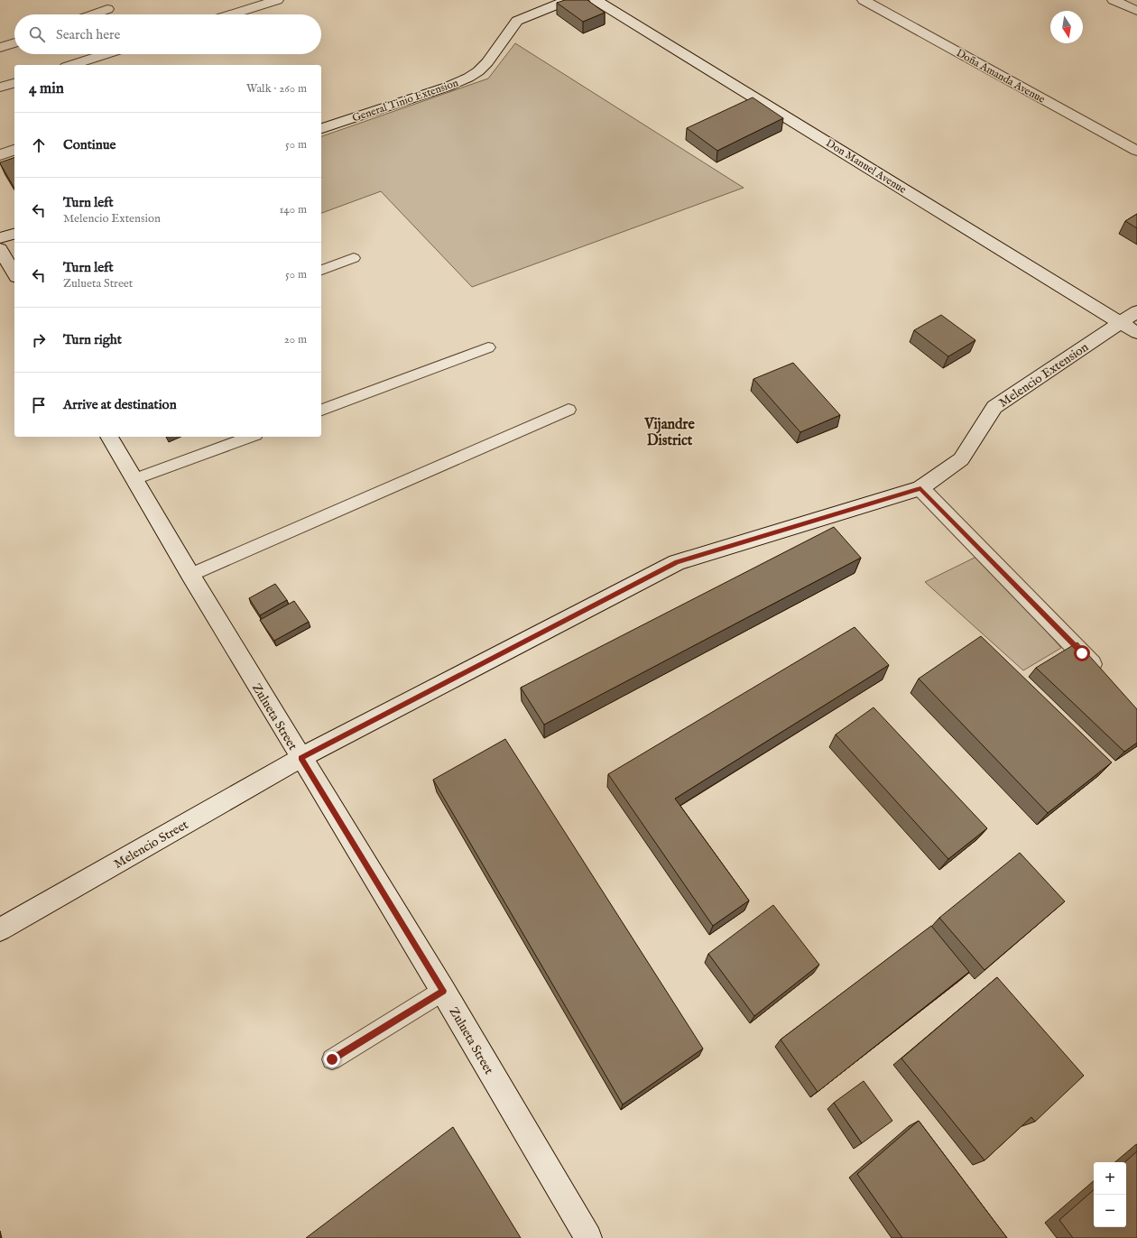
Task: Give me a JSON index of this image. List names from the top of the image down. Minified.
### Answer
{"streets":{"street":["Doña Amanda Avenue","General Tinio Extension","Don Manuel Avenue","Melencio Extension","Zulueta Street","Melencio Street"]},"crossings":[["Don Manuel Avenue","Melencio Extension"],["Melencio Extension","Zulueta Street"],["Melencio Extension","Melencio Street"],["Zulueta Street","Melencio Street"]],"districts":["Vijandre District"],"north":"bottom","page":{"search":"Search here","heading":["4 min","Walk · 260 m"],"list":[["Continue","50 m"],["Turn left","Melencio Extension","140 m"],["Turn left","Zulueta Street","50 m"],["Turn right","20 m"],"Arrive at destination"],"map_buttons":["+","−"]}}
